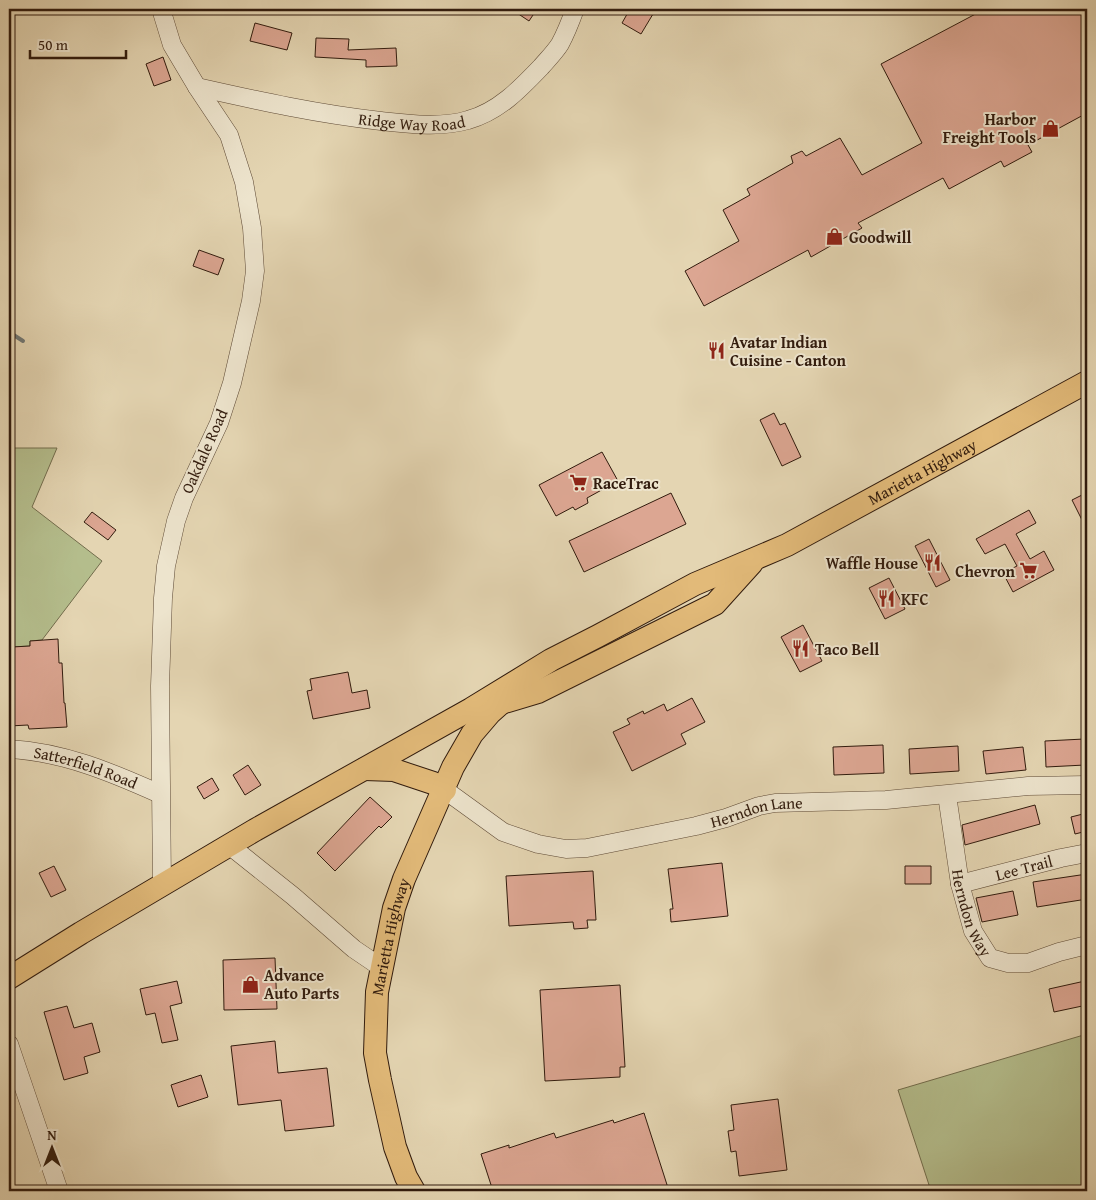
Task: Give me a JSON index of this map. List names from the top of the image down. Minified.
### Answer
{"streets":{"main road":["Marietta Highway"],"street":["Ridge Way Road","Oakdale Road","Satterfield Road","Herndon Lane","Lee Trail","Herndon Way"]},"crossings":[["Ridge Way Road","Oakdale Road"],["Oakdale Road","Marietta Highway"],["Oakdale Road","Satterfield Road"],["Marietta Highway","Herndon Lane"],["Herndon Lane","Herndon Way"],["Lee Trail","Herndon Way"]],"places":{"shop":["Harbor Freight Tools","Goodwill","Advance Auto Parts"],"restaurant":["Avatar Indian Cuisine - Canton","Waffle House","KFC","Taco Bell"],"supermarket":["RaceTrac","Chevron"]},"scale_bar":"50 m","north":"top"}
